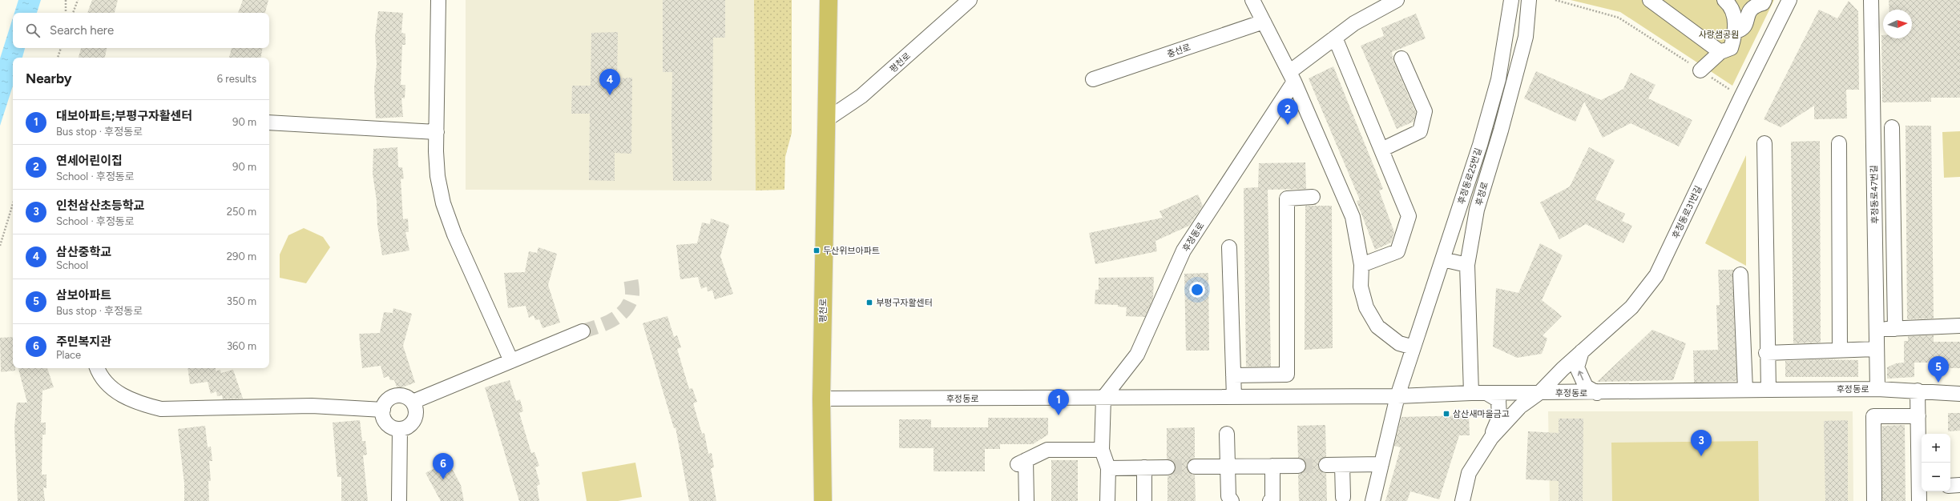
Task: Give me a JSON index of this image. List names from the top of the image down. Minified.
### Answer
{"streets":{"main road":["평천로"],"street":["충선로","후정동로25번길","후정로","후정동로47번길","후정동로31번길","후정동로"]},"crossings":[["평천로","후정동로"],["후정동로25번길","후정동로"],["후정로","후정동로"],["후정동로47번길","후정동로"],["후정동로31번길","후정동로"]],"parks":["사랑샘공원"],"places":{"transit":["두산위브아파트","부평구자활센터","삼산새마을금고"]},"north":"right","page":{"search":"Search here","heading":["Nearby","6 results"],"pins":["4","2","5","1","3","6"],"list":[{"mark":"1","name":"대보아파트;부평구자활센터","note":"Bus stop · 후정동로","value":"90 m"},{"mark":"2","name":"연세어린이집","note":"School · 후정동로","value":"90 m"},{"mark":"3","name":"인천삼산초등학교","note":"School · 후정동로","value":"250 m"},{"mark":"4","name":"삼산중학교","note":"School","value":"290 m"},{"mark":"5","name":"삼보아파트","note":"Bus stop · 후정동로","value":"350 m"},{"mark":"6","name":"주민복지관","note":"Place","value":"360 m"}],"map_buttons":["+","−"]}}
